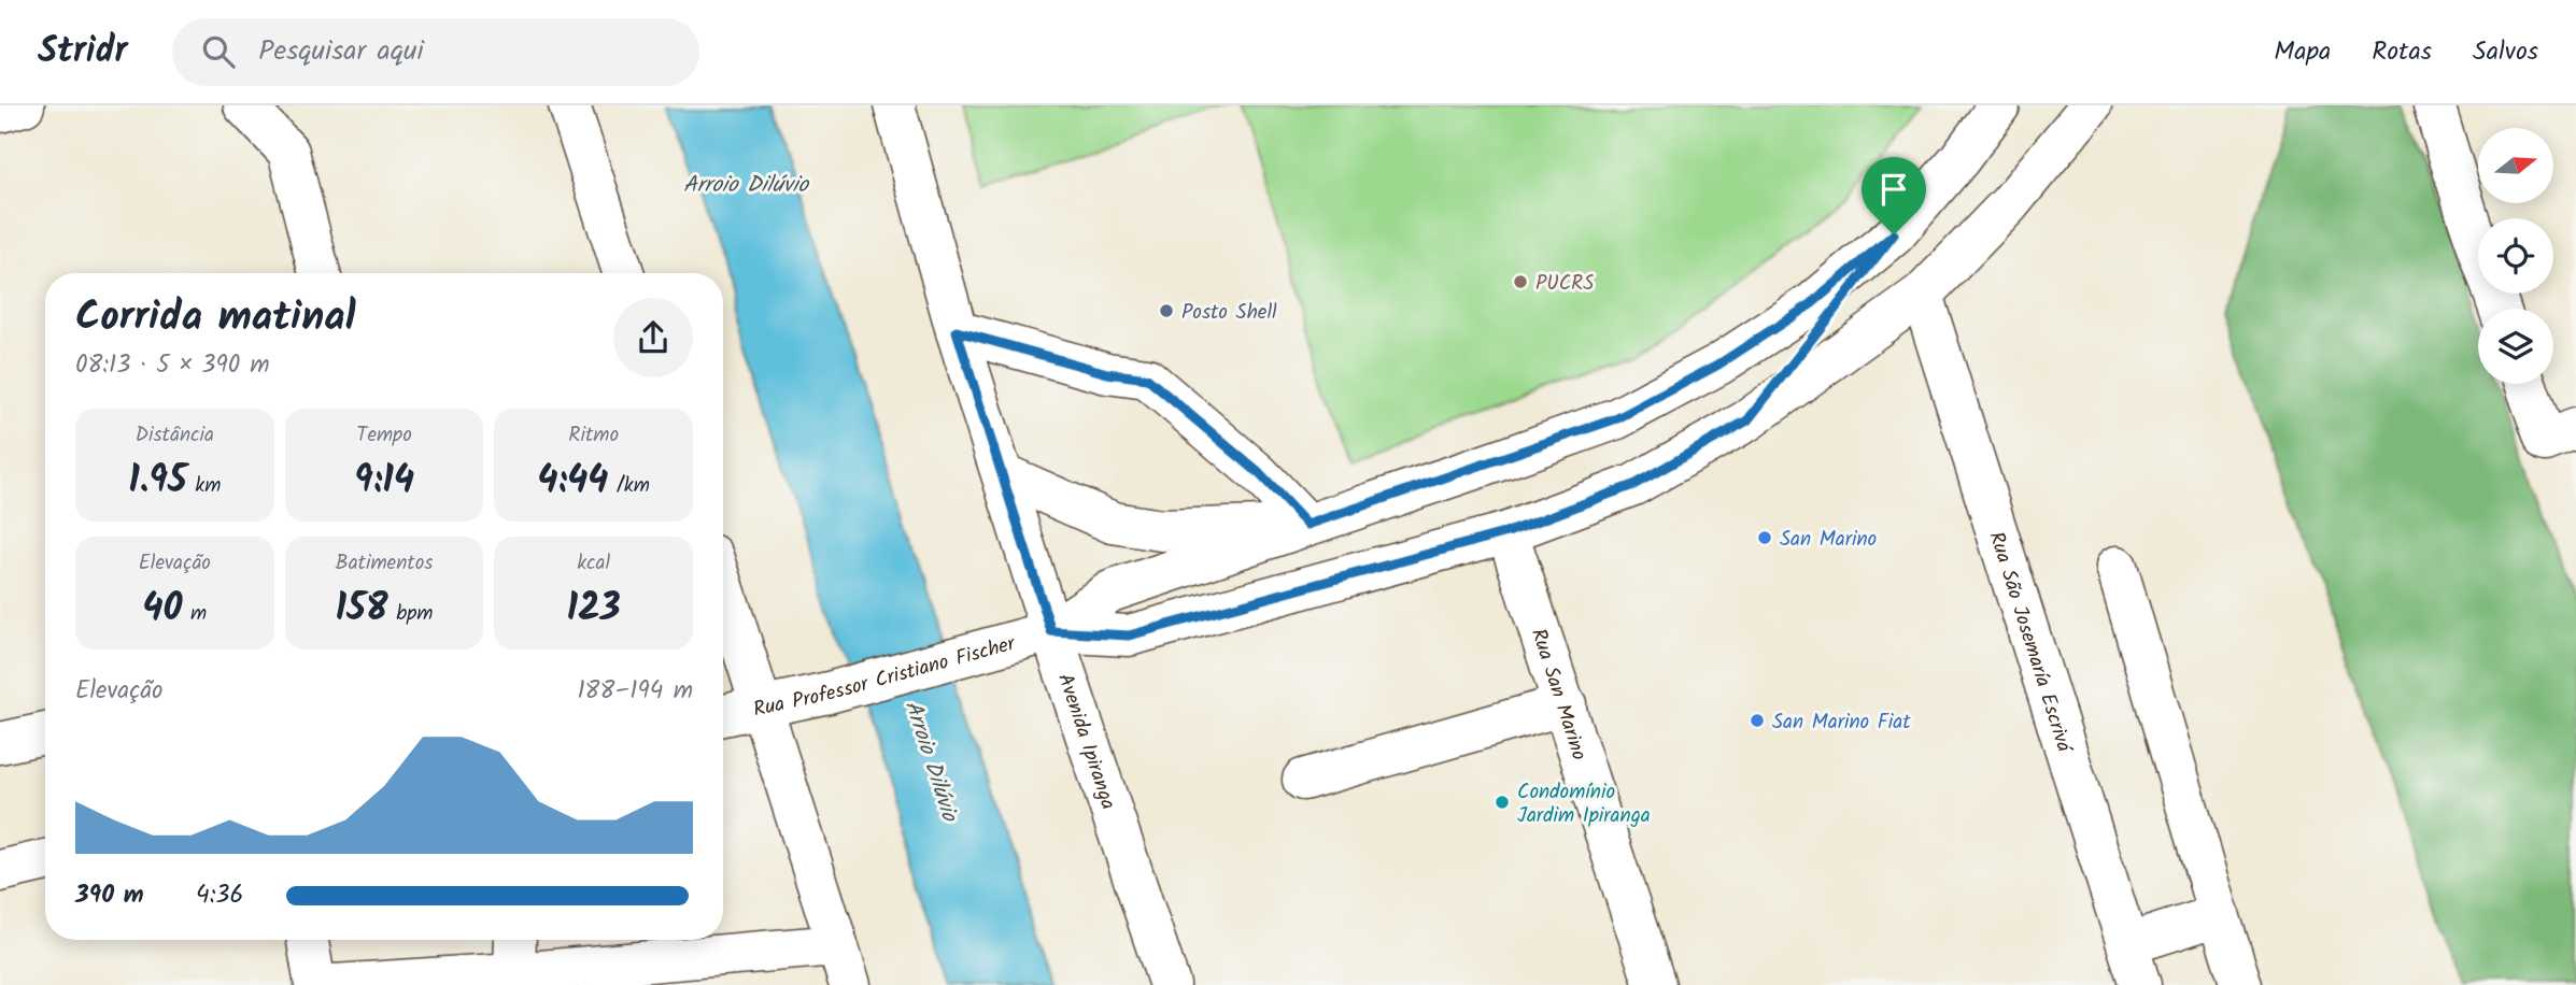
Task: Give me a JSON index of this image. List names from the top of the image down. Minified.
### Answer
{"streets":{"main road":["Rua São Josemaría Escrivá","Rua Professor Cristiano Fischer","Rua San Marino","Avenida Ipiranga"]},"crossings":[["Rua São Josemaría Escrivá","Rua Professor Cristiano Fischer"],["Rua Professor Cristiano Fischer","Rua San Marino"],["Rua Professor Cristiano Fischer","Avenida Ipiranga"]],"water":["Arroio Dilúvio"],"places":["PUCRS","Posto Shell","San Marino","San Marino Fiat","Condomínio Jardim Ipiranga"],"north":"right","page":{"header":"Stridr","search":"Pesquisar aqui","nav":["Mapa","Rotas","Salvos"],"heading":["Corrida matinal","08:13 · 5 × 390 m"],"stats":[["Distância","1.95 km"],["Tempo","9:14"],["Ritmo","4:44 /km"],["Elevação","40 m"],["Batimentos","158 bpm"],["kcal","123"]],"chart":["Elevação","188–194 m"],"list":[{"name":"390 m","note":"4:36"}]}}
